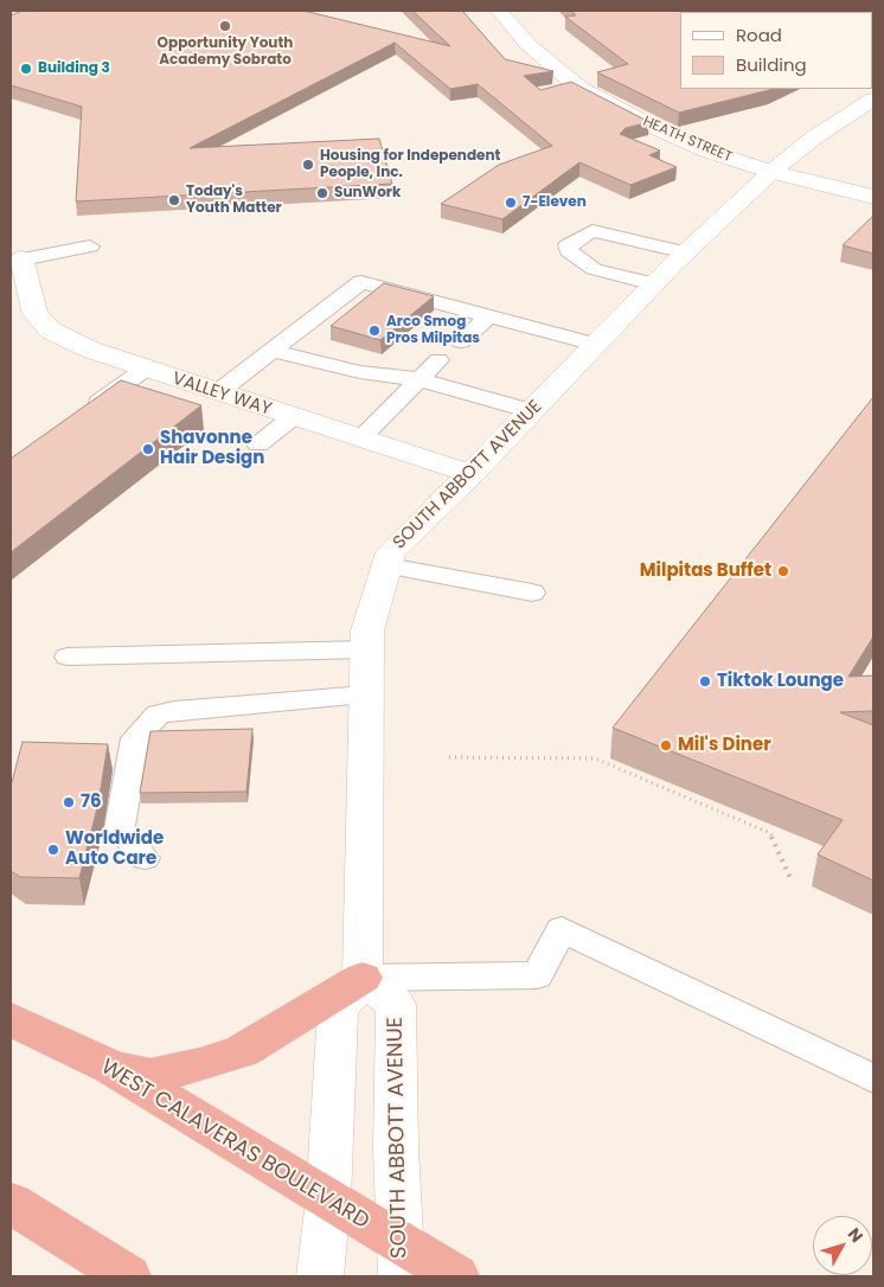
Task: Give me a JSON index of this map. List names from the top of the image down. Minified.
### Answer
{"streets":{"highway":["WEST CALAVERAS BOULEVARD"],"street":["HEATH STREET","VALLEY WAY","SOUTH ABBOTT AVENUE"]},"crossings":[["HEATH STREET","SOUTH ABBOTT AVENUE"],["VALLEY WAY","SOUTH ABBOTT AVENUE"],["SOUTH ABBOTT AVENUE","WEST CALAVERAS BOULEVARD"]],"places":["Opportunity Youth Academy Sobrato","Building 3","Housing for Independent People, Inc.","SunWork","Today's Youth Matter","7-Eleven","Arco Smog Pros Milpitas","Shavonne Hair Design","Milpitas Buffet","Tiktok Lounge","Mil's Diner","76","Worldwide Auto Care"],"legend":["Road","Building"],"north":"top right"}
